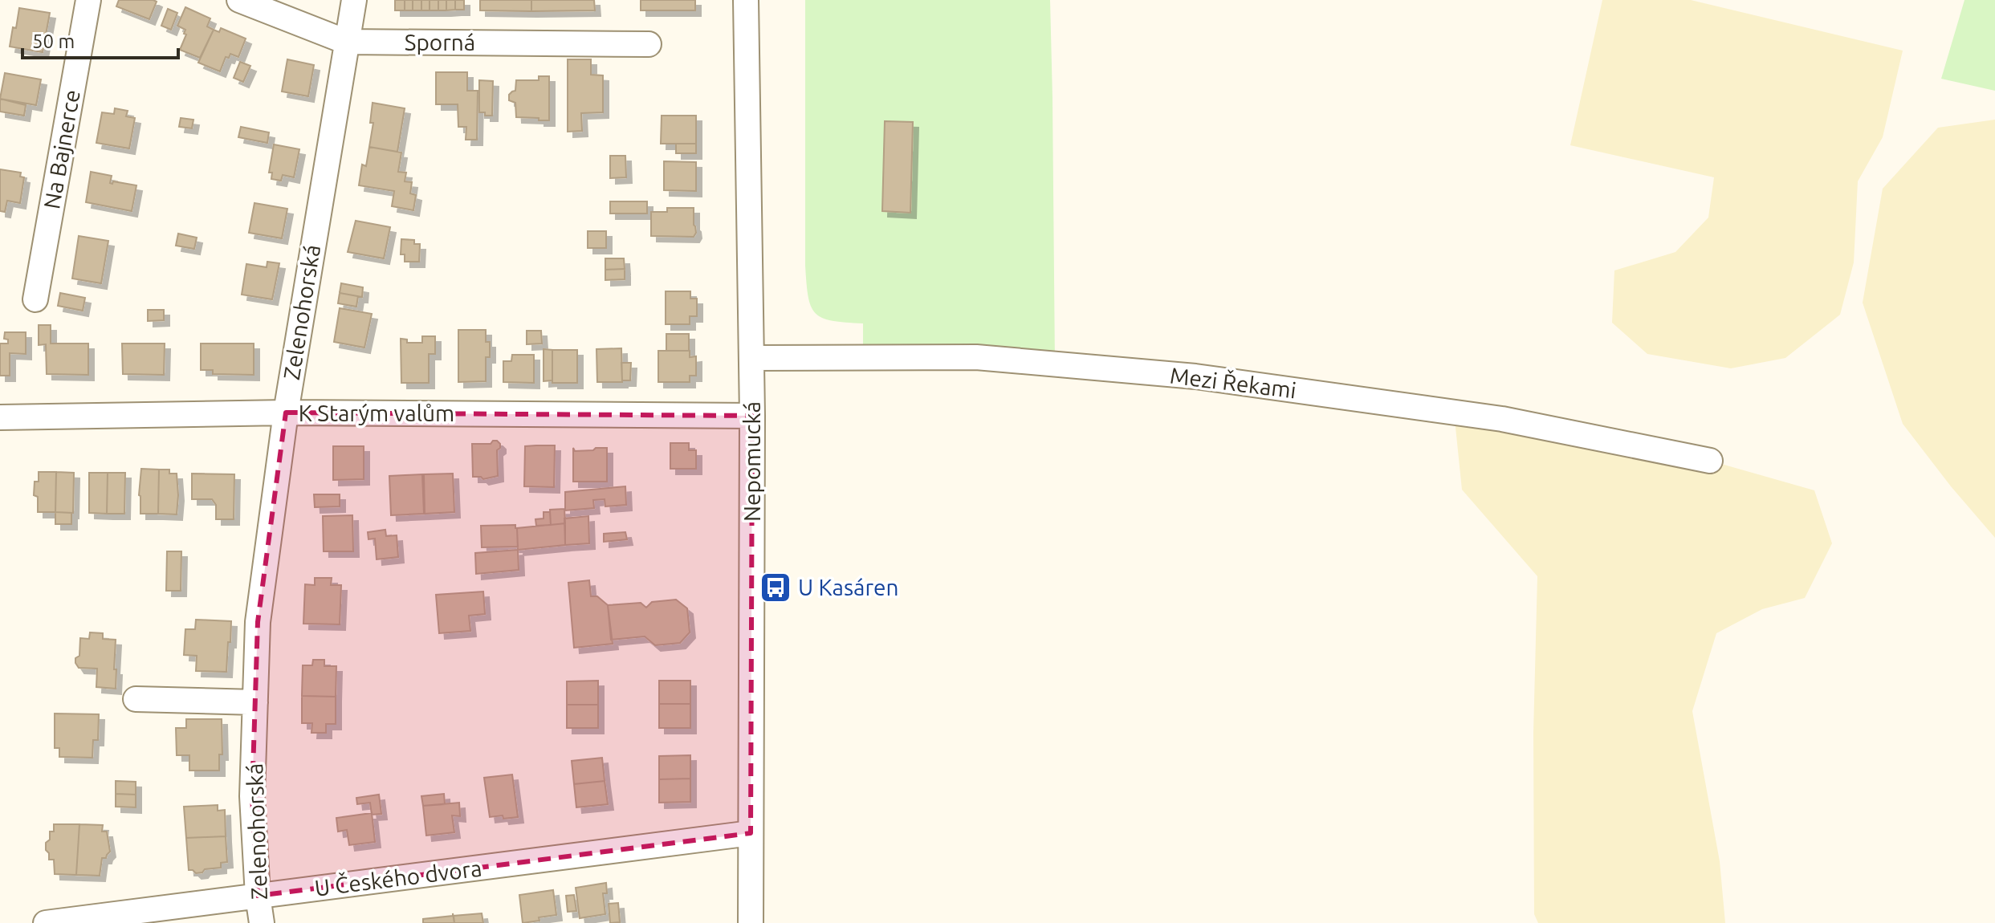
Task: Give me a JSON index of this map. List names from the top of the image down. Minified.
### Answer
{"streets":{"street":["Sporná","Na Bajnerce","Zelenohorská","Mezi Řekami","K Starým valům","Nepomucká","U Českého dvora"]},"crossings":[["Sporná","Zelenohorská"],["Zelenohorská","K Starým valům"],["Zelenohorská","U Českého dvora"],["Mezi Řekami","Nepomucká"],["K Starým valům","Nepomucká"],["Nepomucká","U Českého dvora"]],"places":{"bus stop":["U Kasáren"]},"scale_bar":"50 m"}
